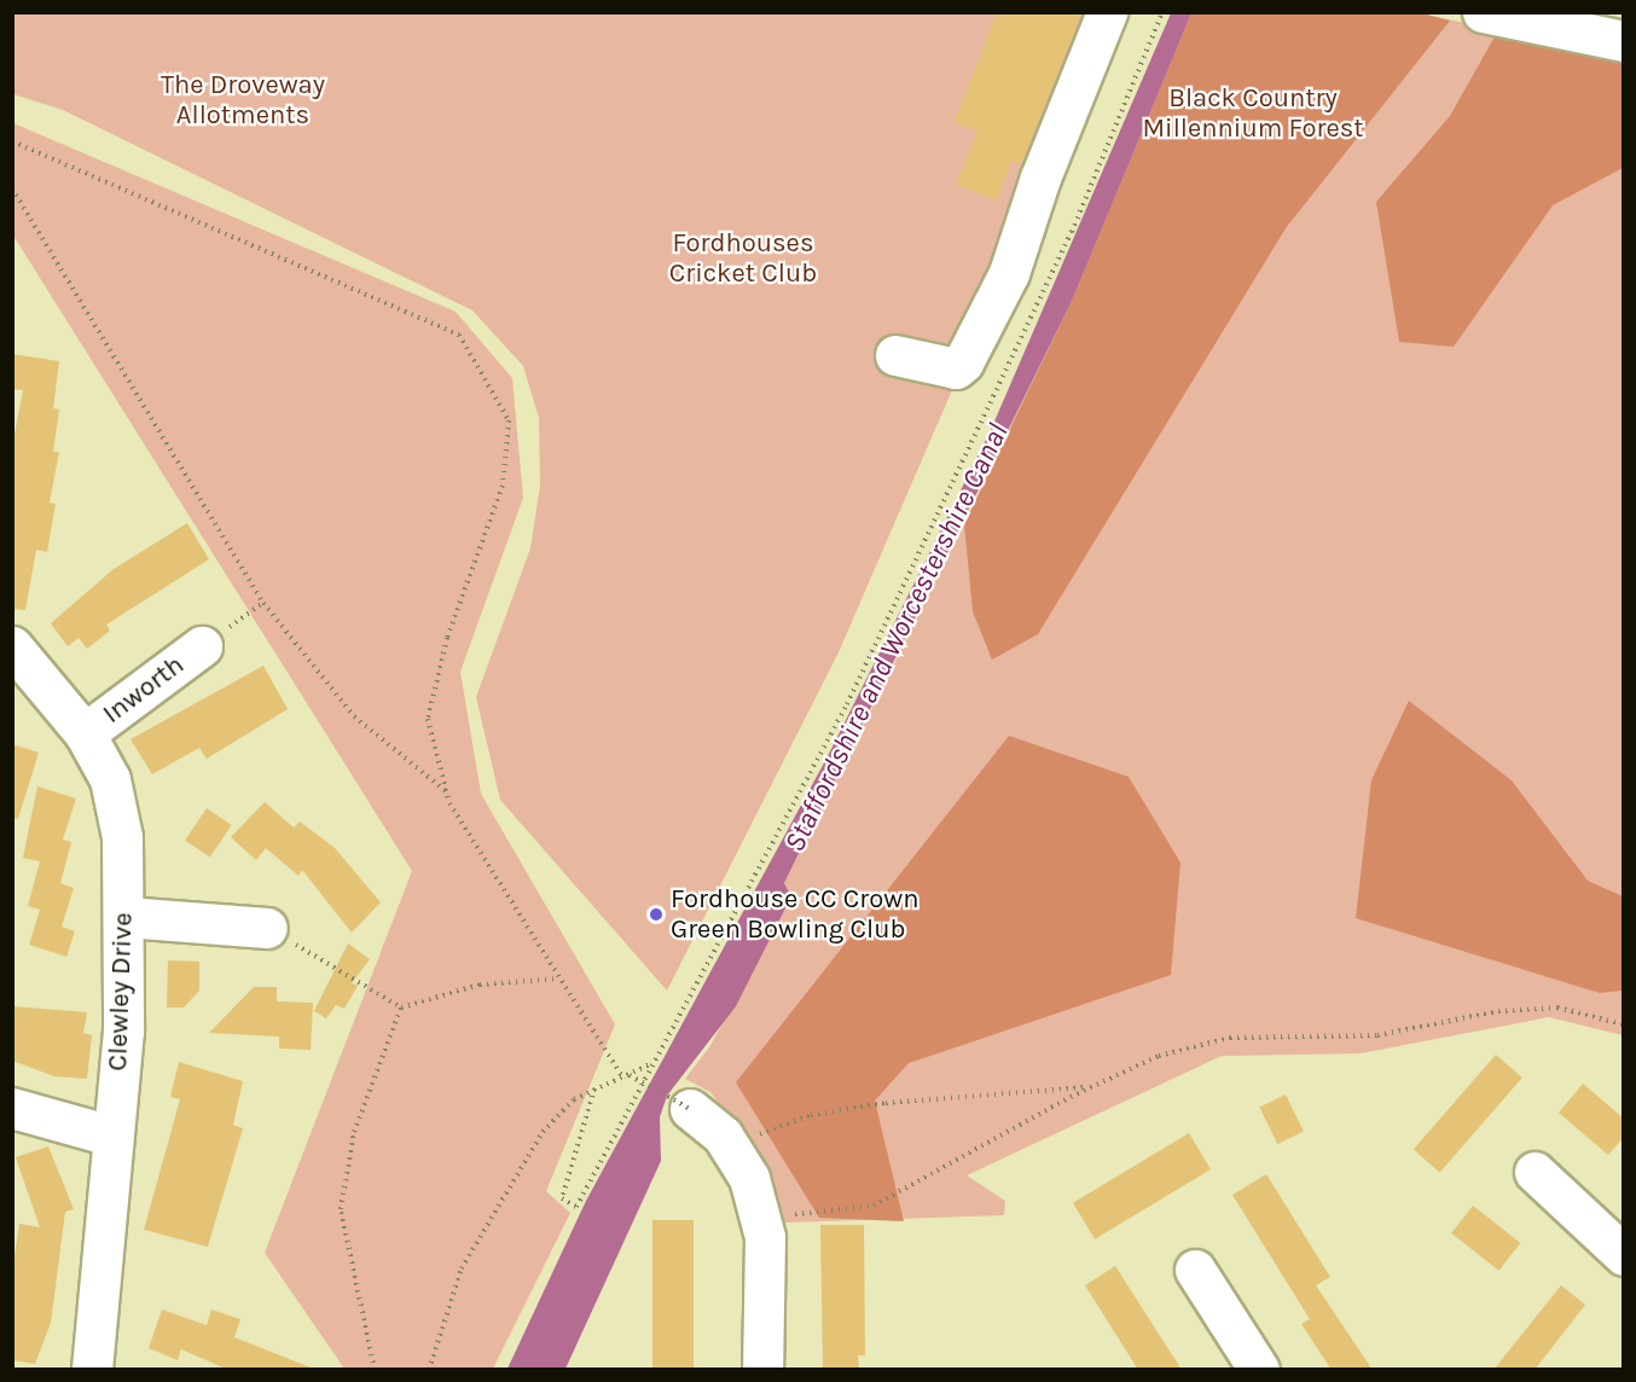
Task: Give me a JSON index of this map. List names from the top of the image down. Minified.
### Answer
{"streets":{"street":["Inworth","Clewley Drive"]},"crossings":[["Inworth","Clewley Drive"]],"water":["Staffordshire and Worcestershire Canal"],"parks":["The Droveway Allotments","Black Country Millennium Forest","Fordhouses Cricket Club"],"places":["Fordhouse CC Crown Green Bowling Club"]}
